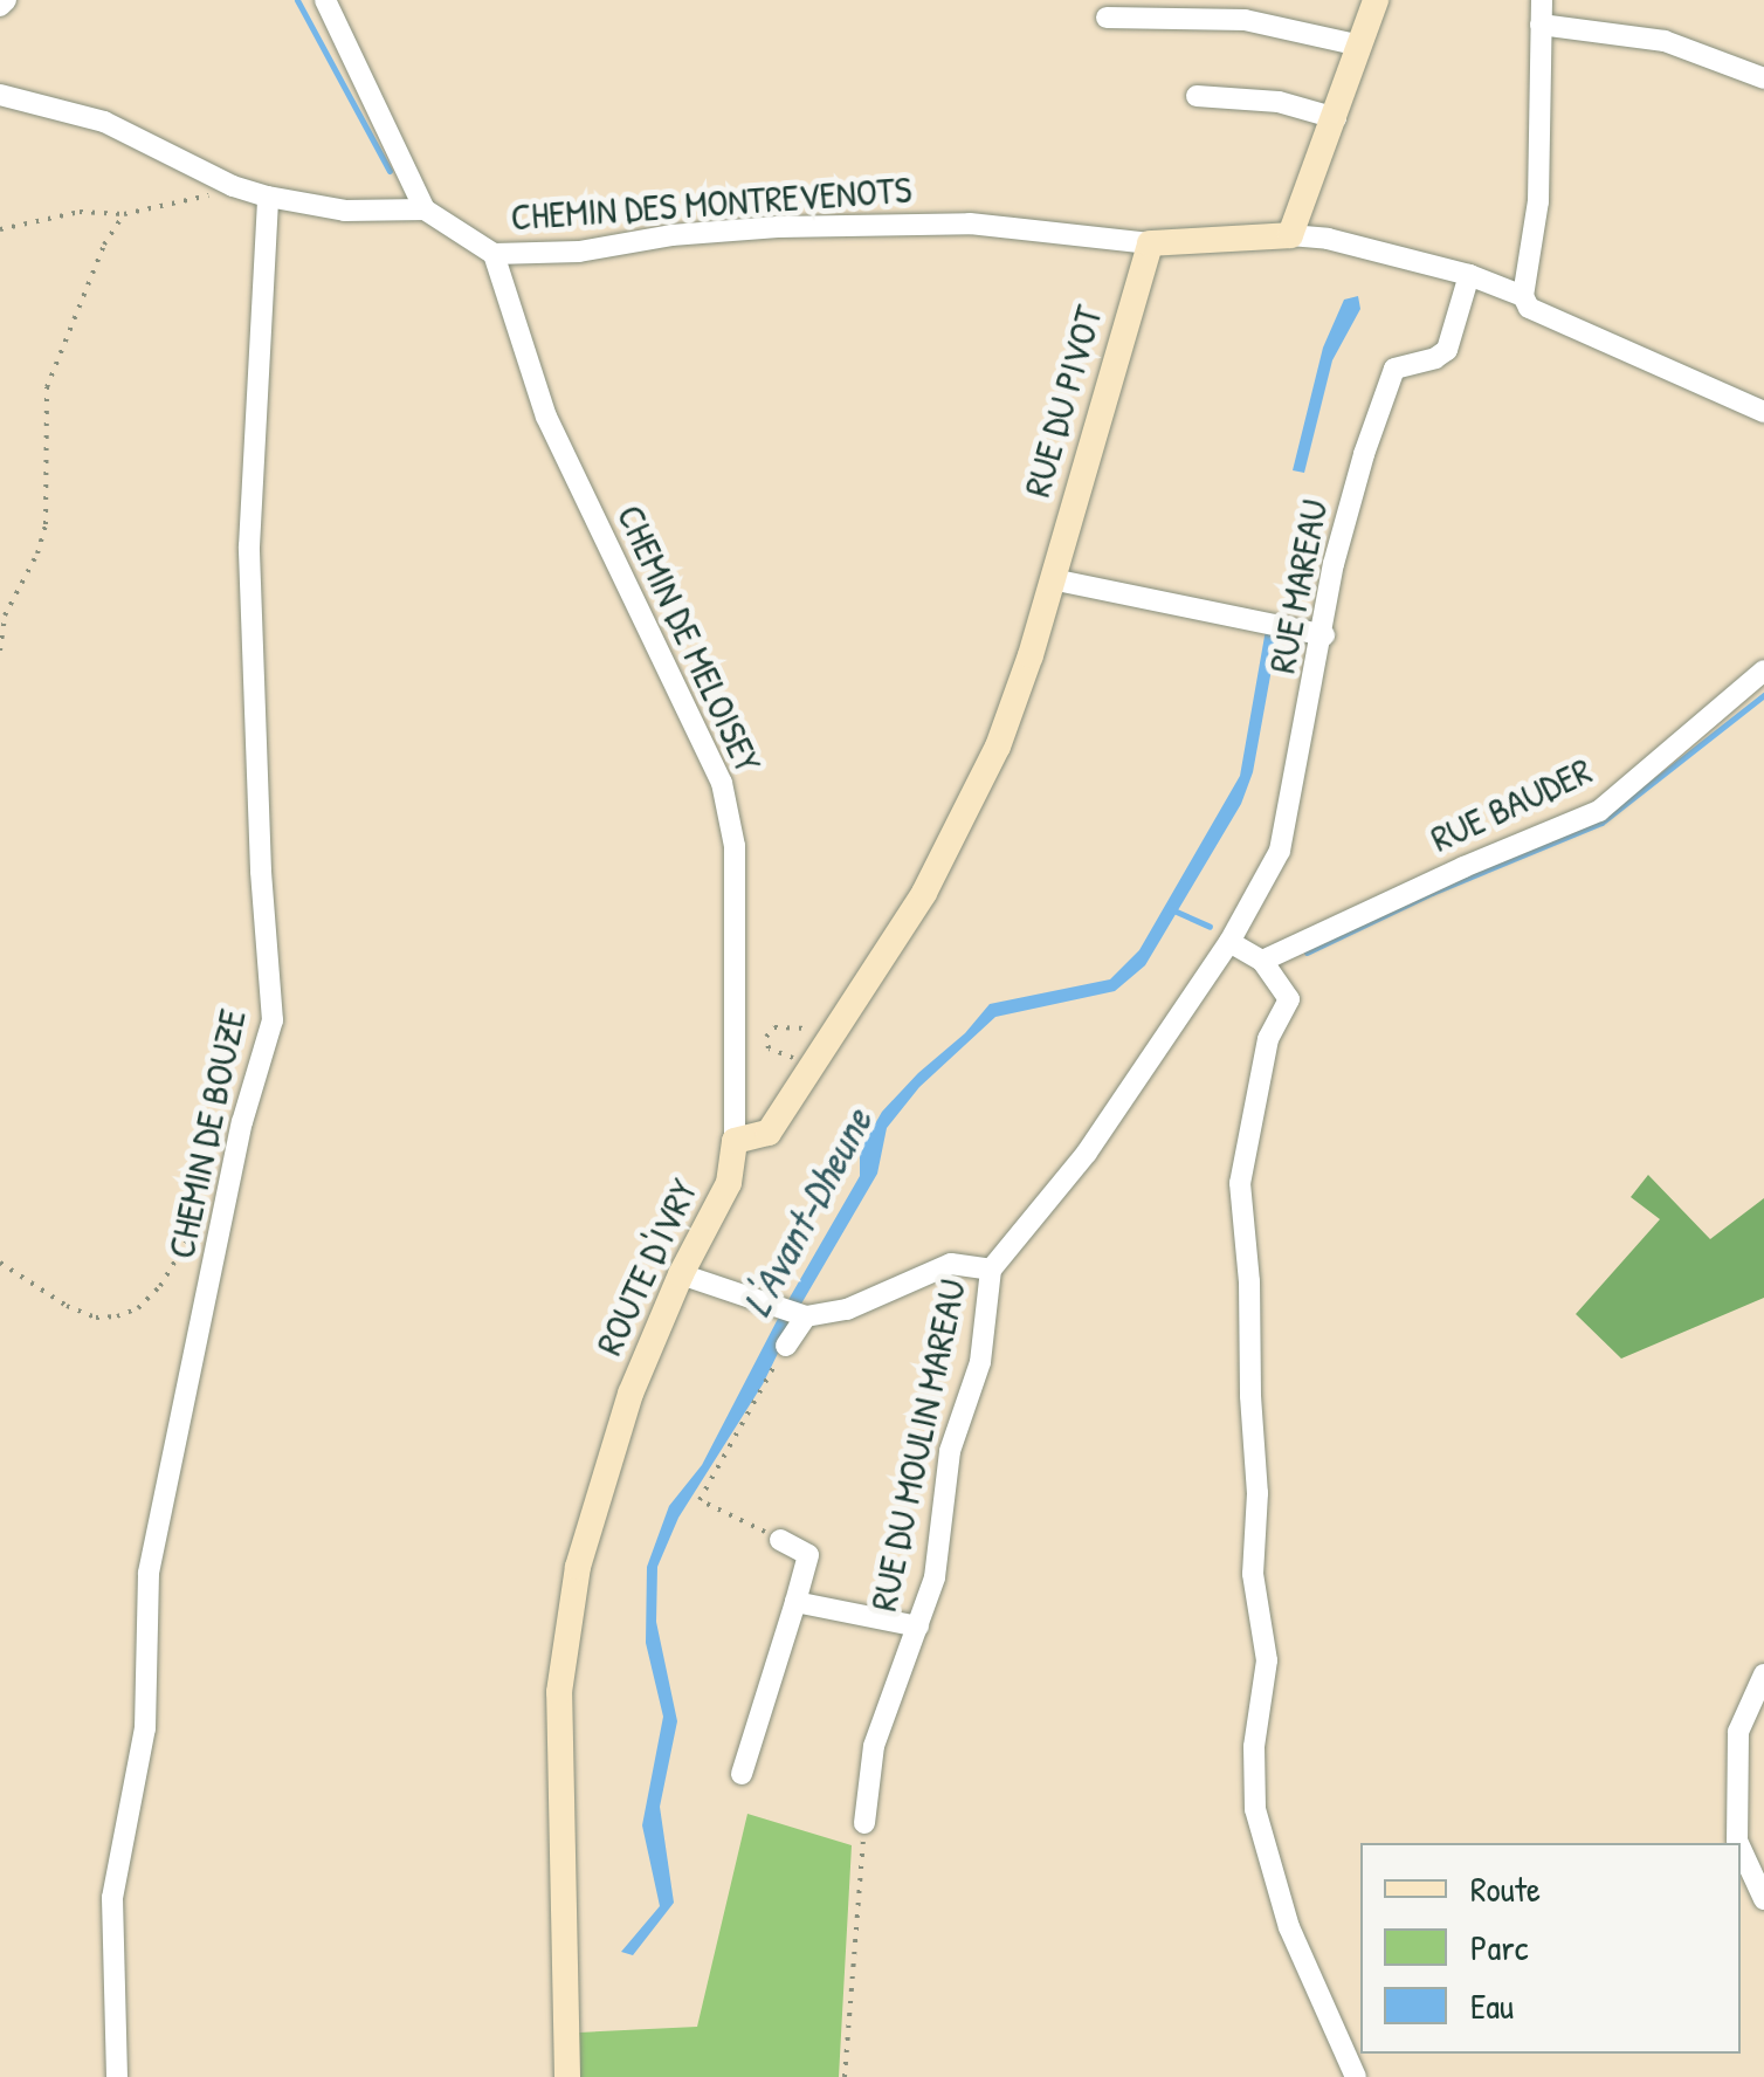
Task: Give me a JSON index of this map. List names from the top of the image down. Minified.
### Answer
{"streets":{"main road":["RUE DU PIVOT","ROUTE D'IVRY"],"street":["CHEMIN DES MONTREVENOTS","RUE MAREAU","CHEMIN DE MELOISEY","RUE BAUDER","CHEMIN DE BOUZE","RUE DU MOULIN MAREAU"]},"crossings":[["CHEMIN DES MONTREVENOTS","RUE DU PIVOT"],["CHEMIN DES MONTREVENOTS","CHEMIN DE MELOISEY"],["RUE MAREAU","RUE DU MOULIN MAREAU"],["CHEMIN DE MELOISEY","ROUTE D'IVRY"]],"water":["L'Avant-Dheune"],"legend":["Route","Parc","Eau"]}
